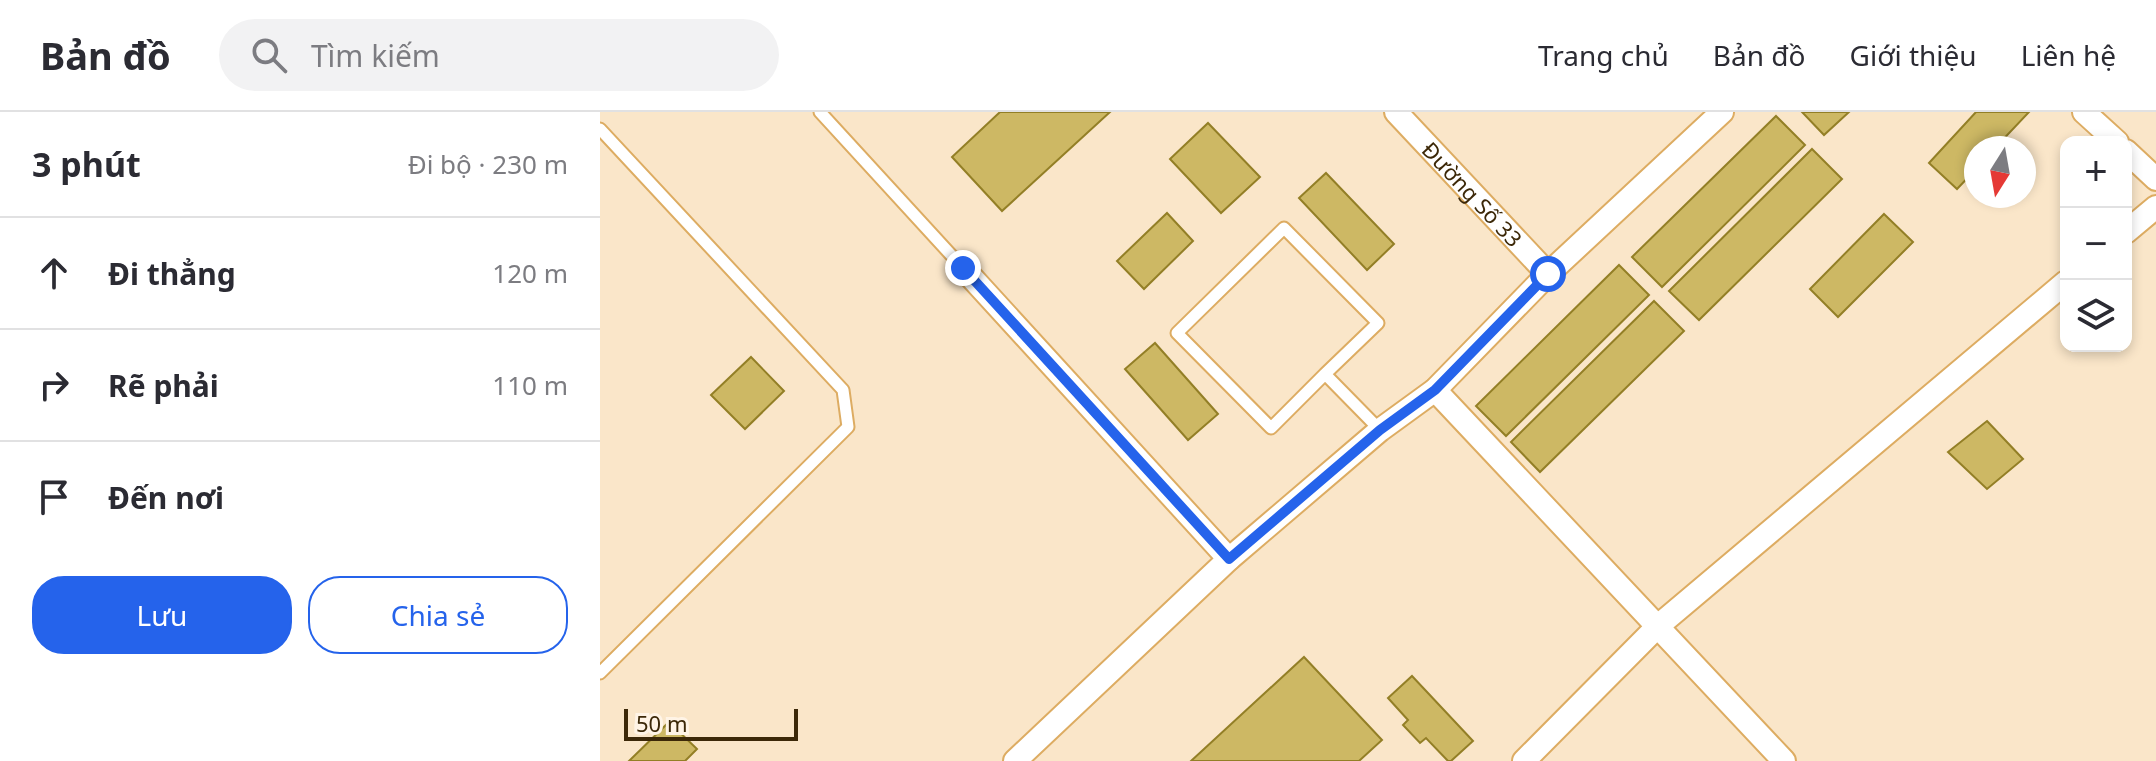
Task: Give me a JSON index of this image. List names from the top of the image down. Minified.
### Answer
{"streets":{"street":["Đường Số 33"]},"scale_bar":"50 m","north":"bottom","page":{"header":"Bản đồ","search":"Tìm kiếm","nav":["Trang chủ","Bản đồ","Giới thiệu","Liên hệ"],"heading":["3 phút","Đi bộ · 230 m"],"map_buttons":["+","−"],"list":[["Đi thẳng","120 m"],["Rẽ phải","110 m"],"Đến nơi"],"buttons":["Lưu","Chia sẻ"],"scale":"50 m"}}
